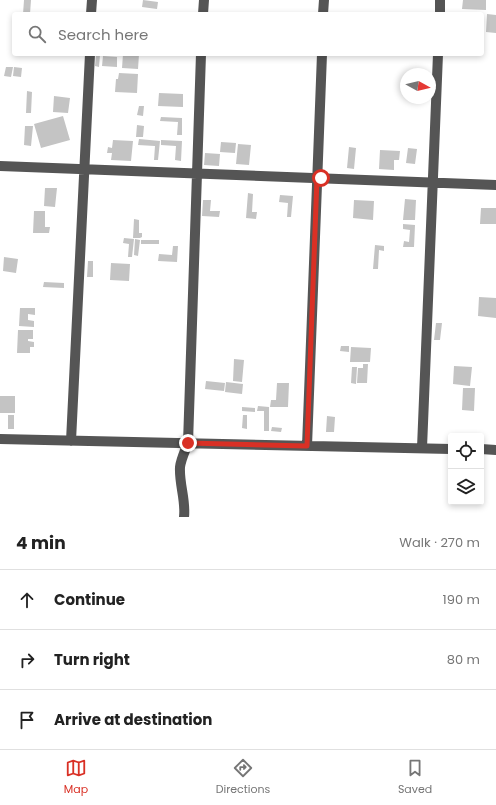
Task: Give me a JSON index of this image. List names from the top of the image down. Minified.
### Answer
{"north":"right","page":{"search":"Search here","heading":["4 min","Walk · 270 m"],"list":[["Continue","190 m"],["Turn right","80 m"],"Arrive at destination"],"nav":["Map","Directions","Saved"]}}
